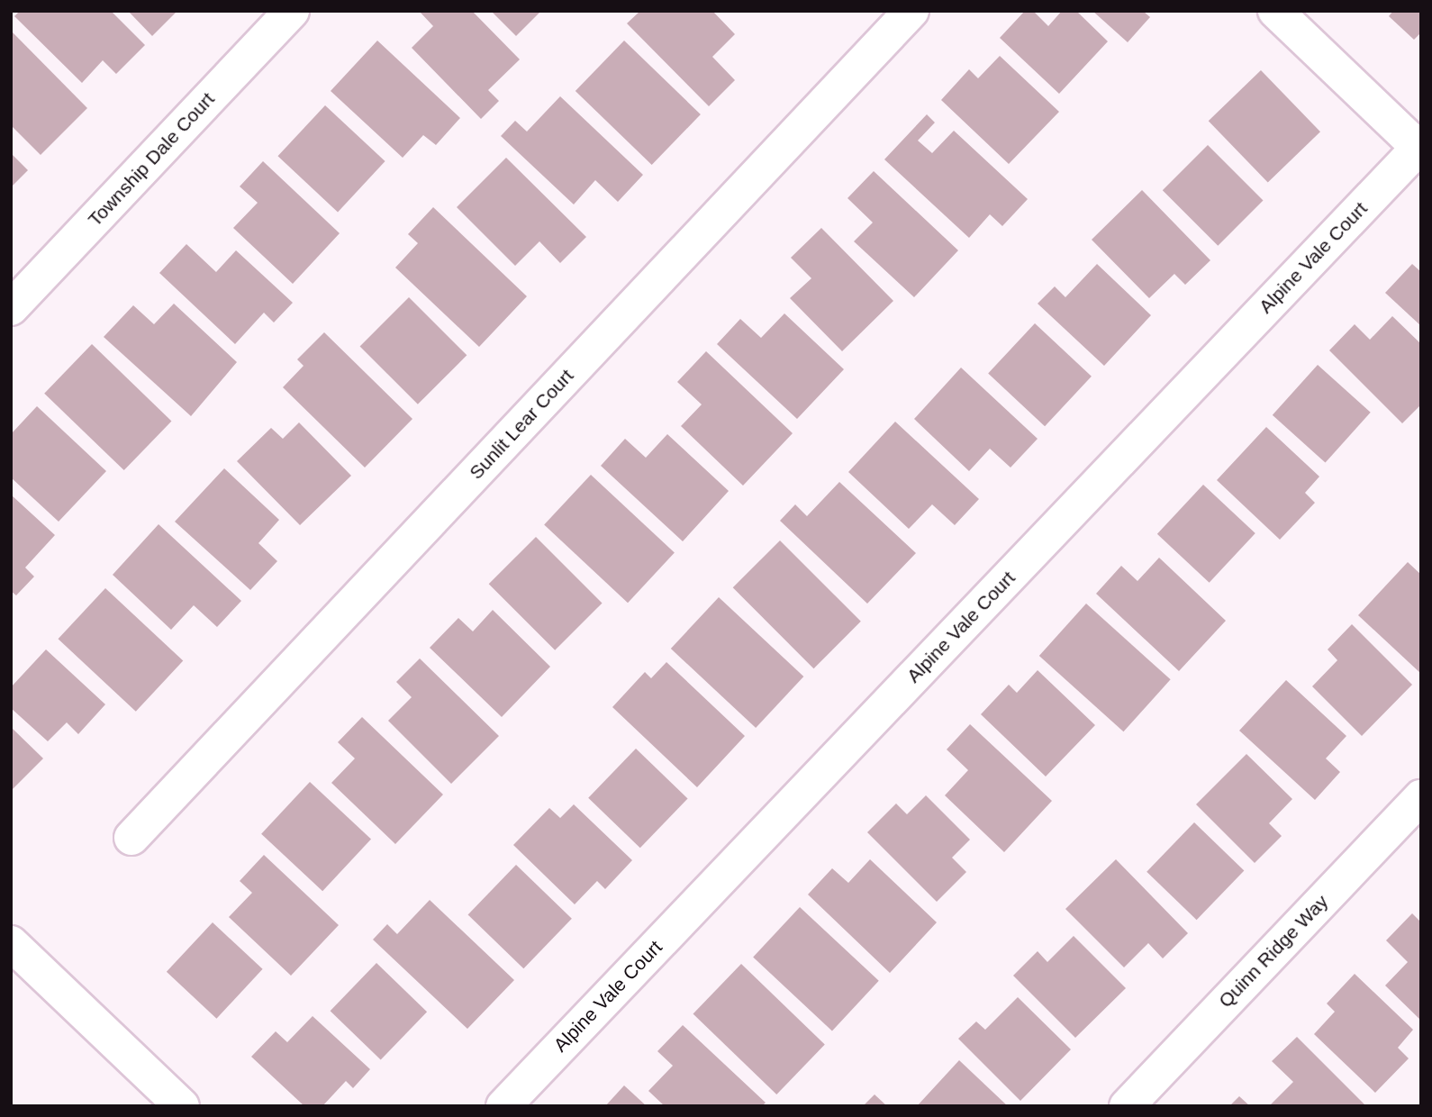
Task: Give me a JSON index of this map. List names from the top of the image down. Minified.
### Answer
{"streets":{"street":["Township Dale Court","Alpine Vale Court","Sunlit Lear Court","Quinn Ridge Way"]}}
